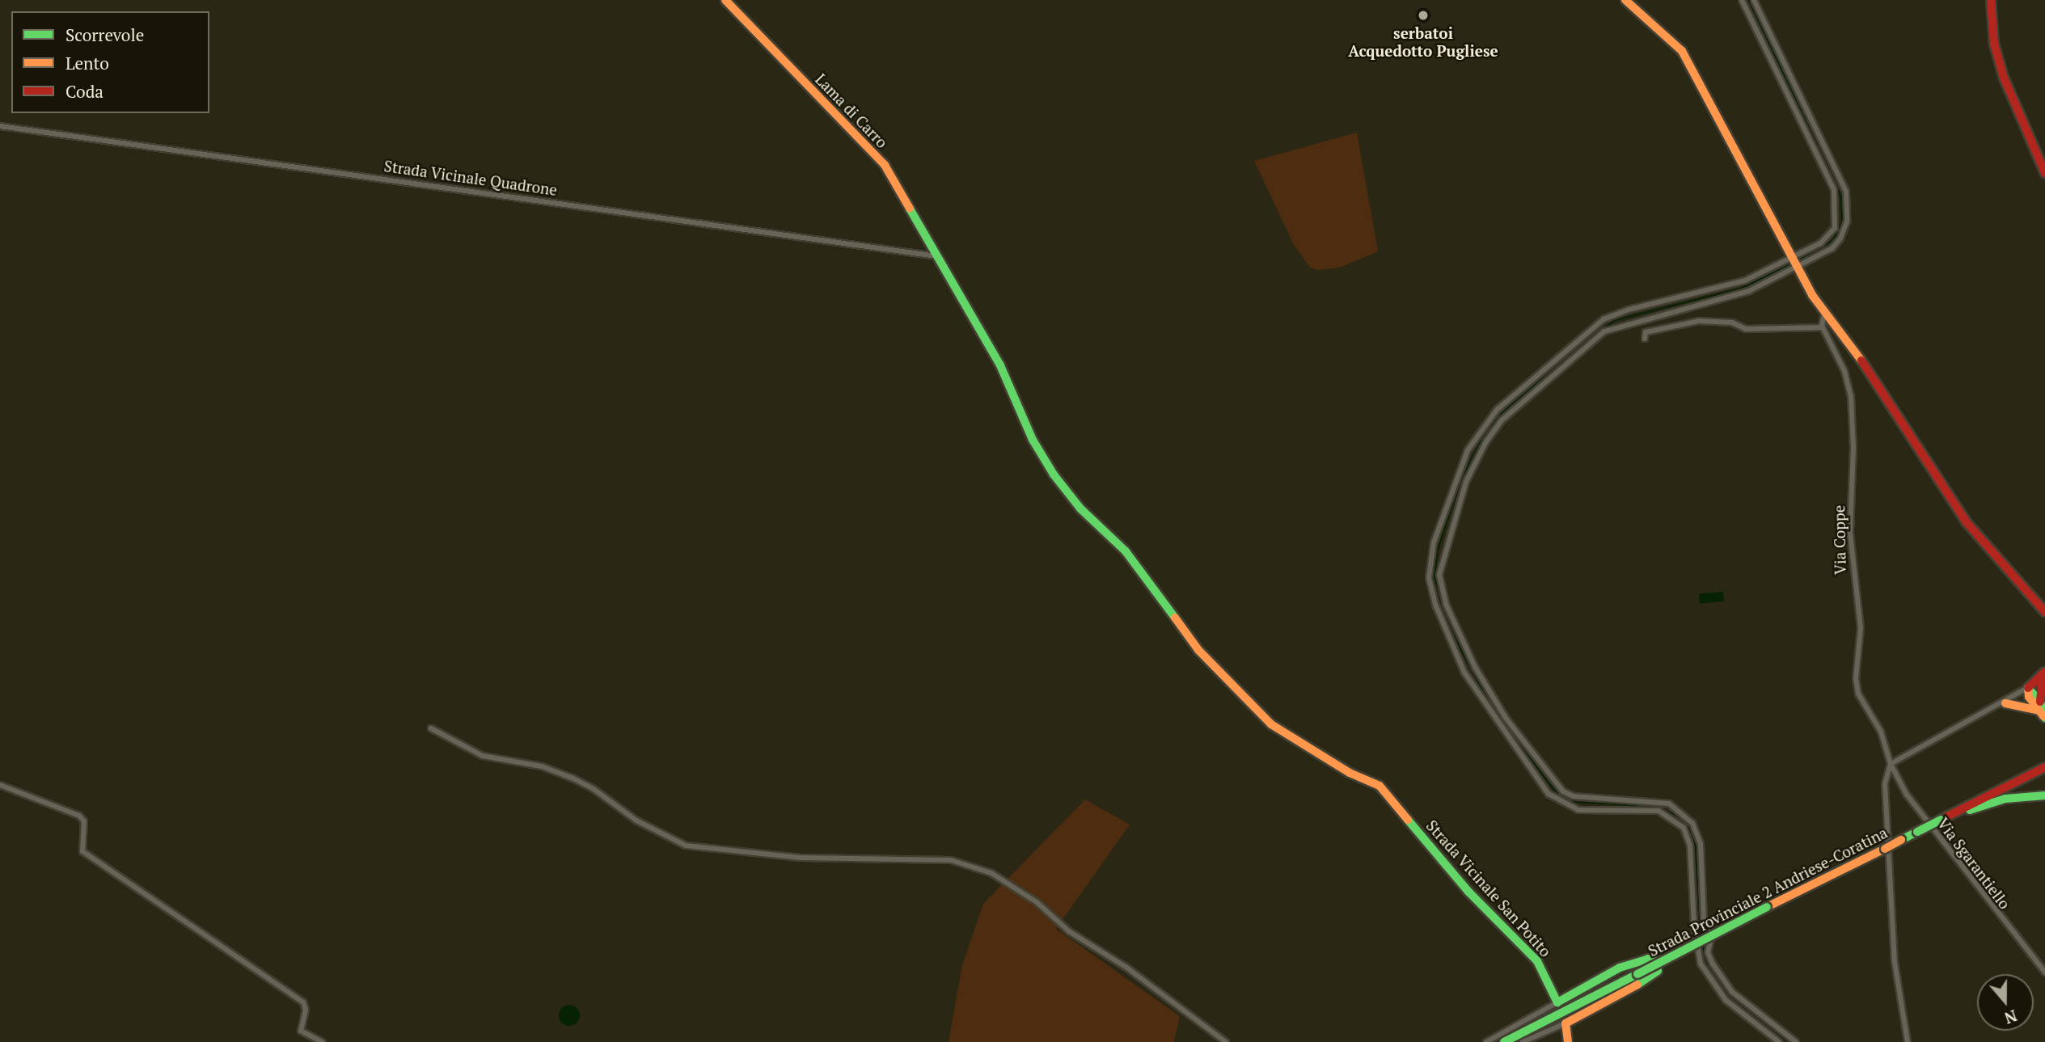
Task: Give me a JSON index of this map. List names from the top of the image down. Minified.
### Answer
{"streets":{"street":["Lama di Carro","Strada Vicinale Quadrone","Via Coppe","Via Sgarantiello","Strada Vicinale San Potito","Strada Provinciale 2 Andriese-Coratina"]},"crossings":[["Lama di Carro","Strada Vicinale Quadrone"],["Lama di Carro","Strada Vicinale San Potito"],["Strada Vicinale Quadrone","Strada Vicinale San Potito"],["Via Coppe","Via Sgarantiello"]],"places":["serbatoi Acquedotto Pugliese"],"legend":["Scorrevole","Lento","Coda"],"north":"bottom"}
